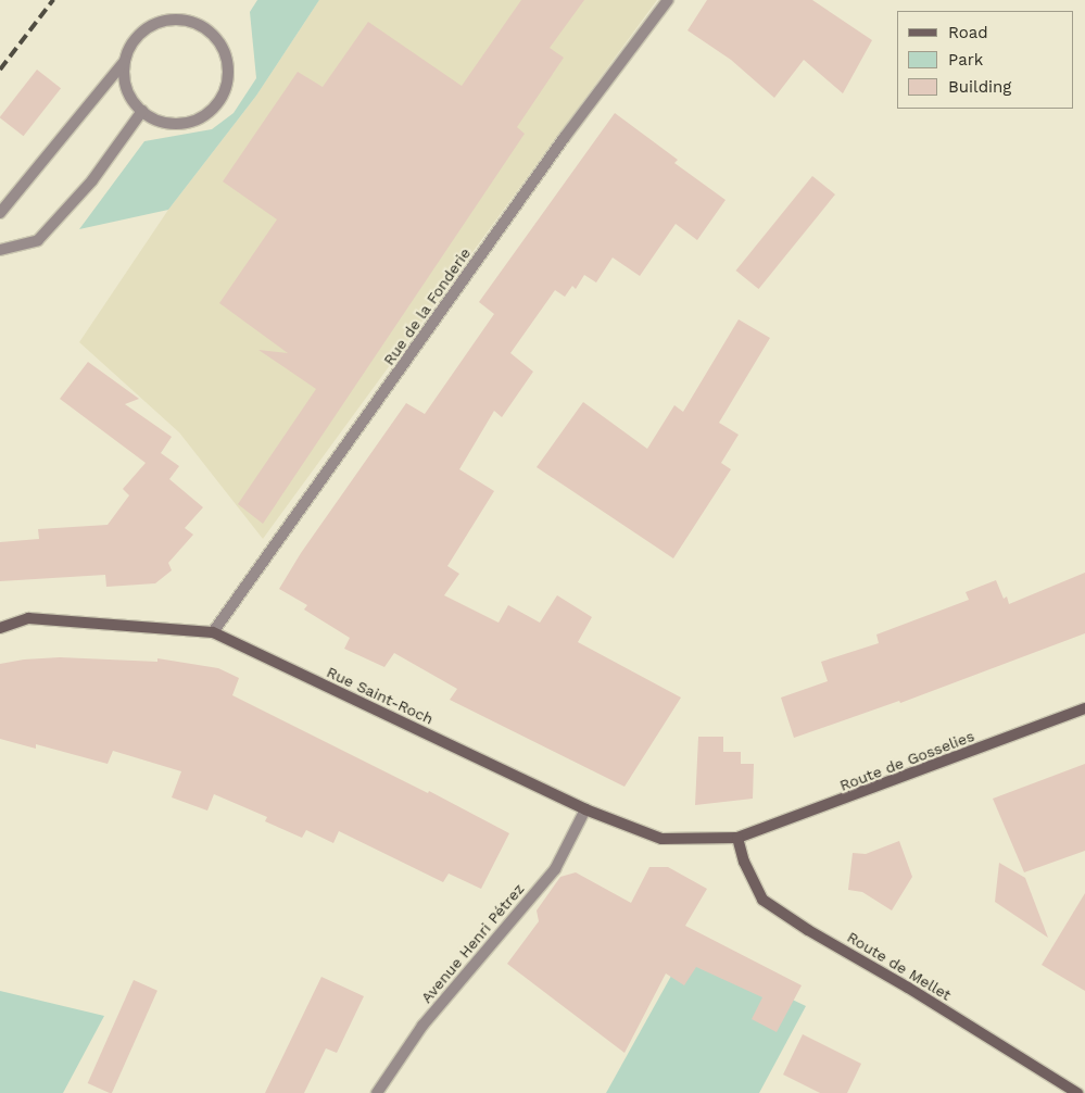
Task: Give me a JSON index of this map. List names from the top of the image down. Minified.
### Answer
{"streets":{"main road":["Rue Saint-Roch","Route de Gosselies","Route de Mellet"],"street":["Rue de la Fonderie","Avenue Henri Pétrez"]},"crossings":[["Rue de la Fonderie","Rue Saint-Roch"],["Rue Saint-Roch","Route de Gosselies"],["Rue Saint-Roch","Avenue Henri Pétrez"],["Rue Saint-Roch","Route de Mellet"],["Route de Gosselies","Route de Mellet"]],"legend":["Road","Park","Building"]}
